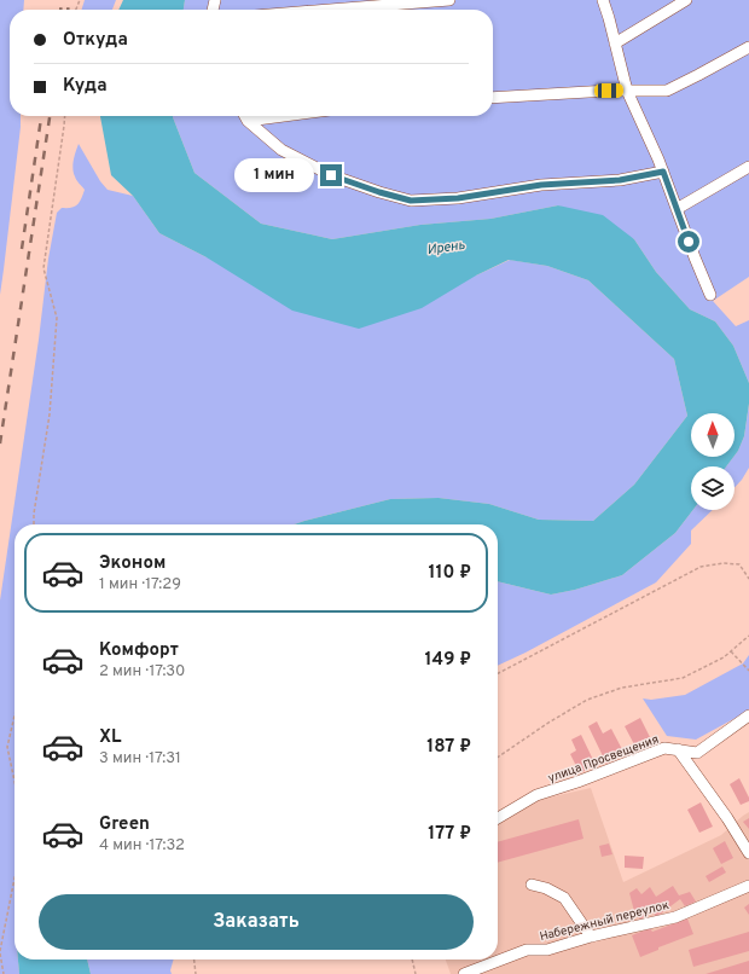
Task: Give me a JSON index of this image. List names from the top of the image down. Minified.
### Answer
{"streets":{"street":["улица Просвещения","Набережный переулок"]},"water":["Ирень"],"north":"top","page":{"banner":["Откуда","Куда"],"bubble":"1 мин","list":[{"name":"Эконом","note":"1 мин · 17:29","value":"110 ₽"},{"name":"Комфорт","note":"2 мин · 17:30","value":"149 ₽"},{"name":"XL","note":"3 мин · 17:31","value":"187 ₽"},{"name":"Green","note":"4 мин · 17:32","value":"177 ₽"}],"buttons":"Заказать"}}
